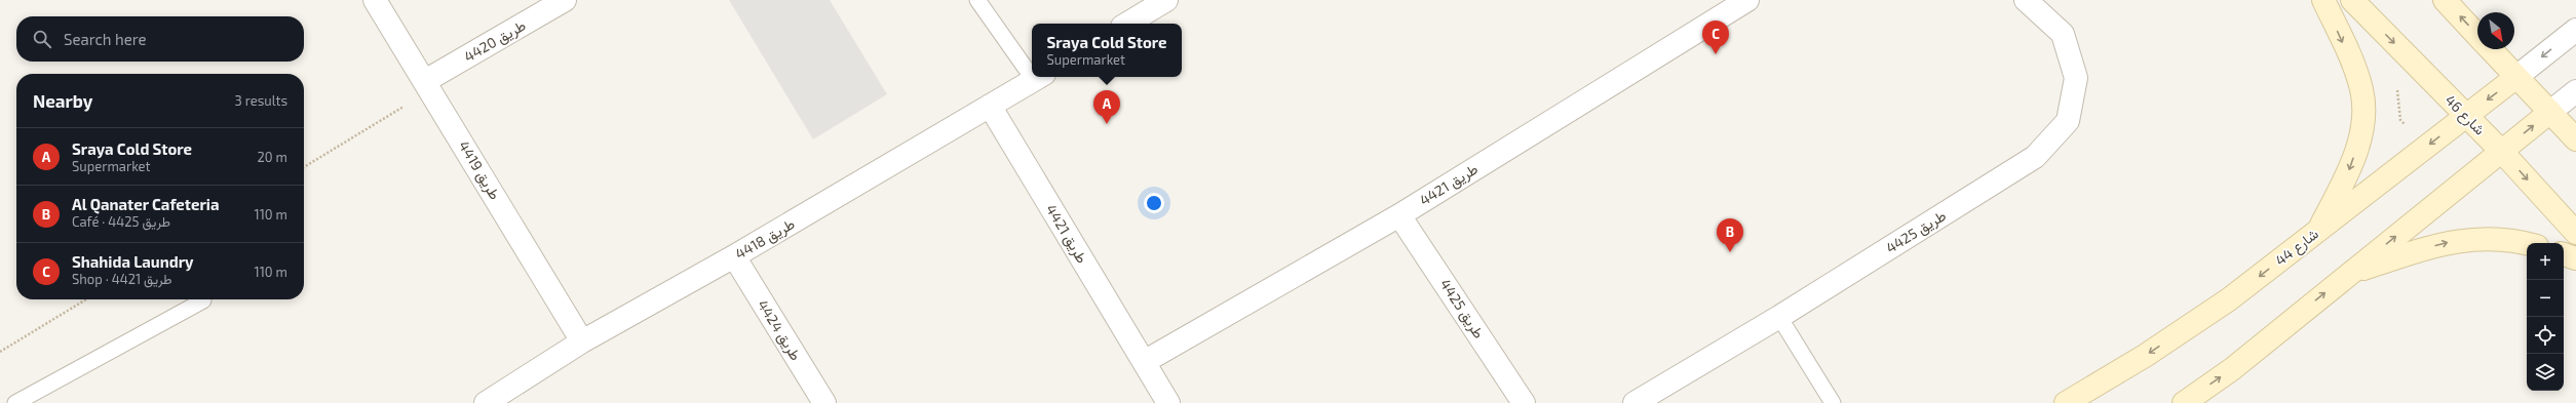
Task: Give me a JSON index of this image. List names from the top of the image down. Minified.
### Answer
{"streets":{"main road":["شارع 46","شارع 44"],"street":["طريق 4420","طريق 4419","طريق 4421","طريق 4425","طريق 4418","طريق 4424"]},"crossings":[["طريق 4420","طريق 4419"],["شارع 46","شارع 44"],["طريق 4419","طريق 4418"],["طريق 4421","طريق 4425"],["طريق 4421","طريق 4418"],["طريق 4418","طريق 4424"]],"north":"bottom right","page":{"search":"Search here","pins":["C","A","B"],"popup":["Sraya Cold Store","Supermarket"],"heading":["Nearby","3 results"],"list":[{"mark":"A","name":"Sraya Cold Store","note":"Supermarket","value":"20 m"},{"mark":"B","name":"Al Qanater Cafeteria","note":"Café · طريق 4425","value":"110 m"},{"mark":"C","name":"Shahida Laundry","note":"Shop · طريق 4421","value":"110 m"}],"map_buttons":["+","−"]}}
